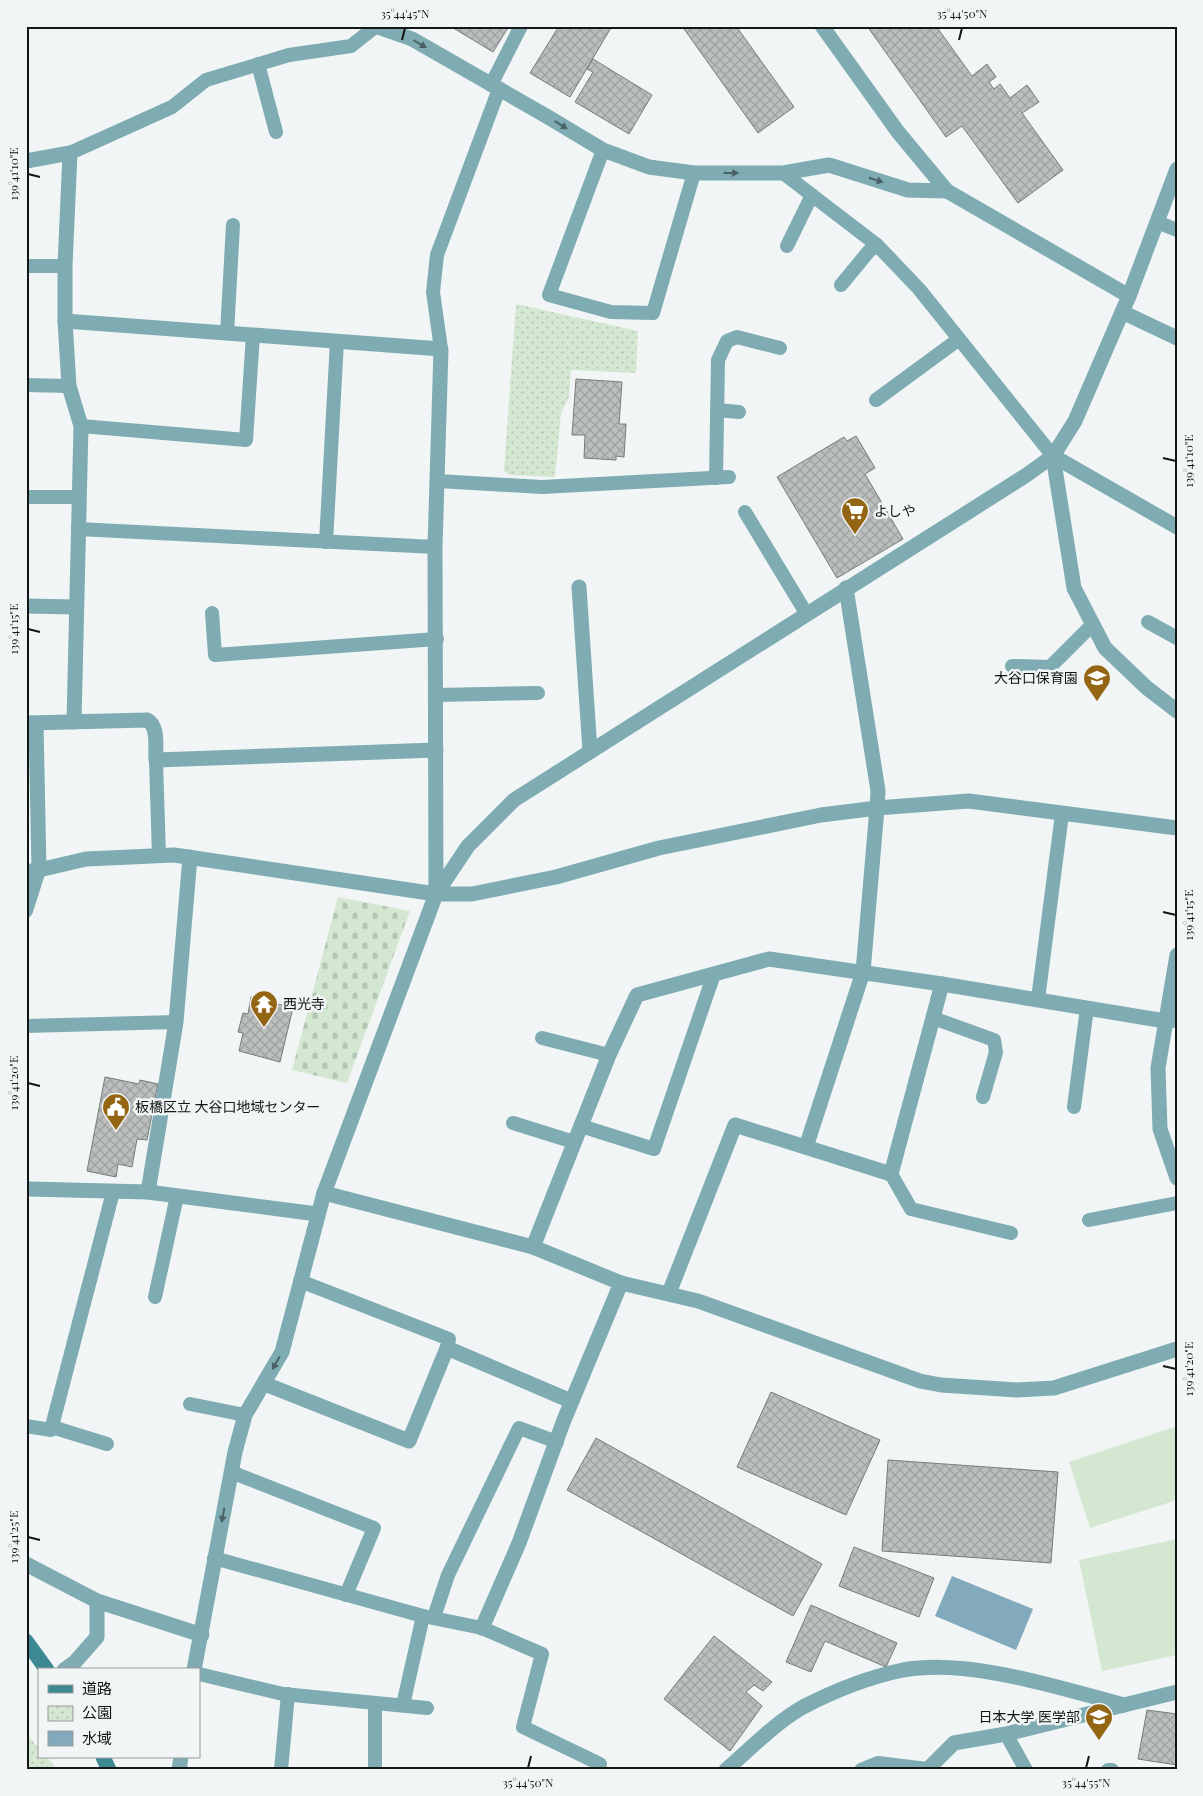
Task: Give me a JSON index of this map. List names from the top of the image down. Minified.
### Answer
{"places":{"supermarket":["よしや"],"school or university":["大谷口保育園","日本大学 医学部"],"temple":["西光寺"],"public building":["板橋区立 大谷口地域センター"]},"legend":["道路","公園","水域"],"coordinates":["35°44'45\"N","35°44'50\"N","139°41'10\"E","139°41'15\"E","139°41'20\"E","139°41'25\"E","35°44'55\"N"]}
